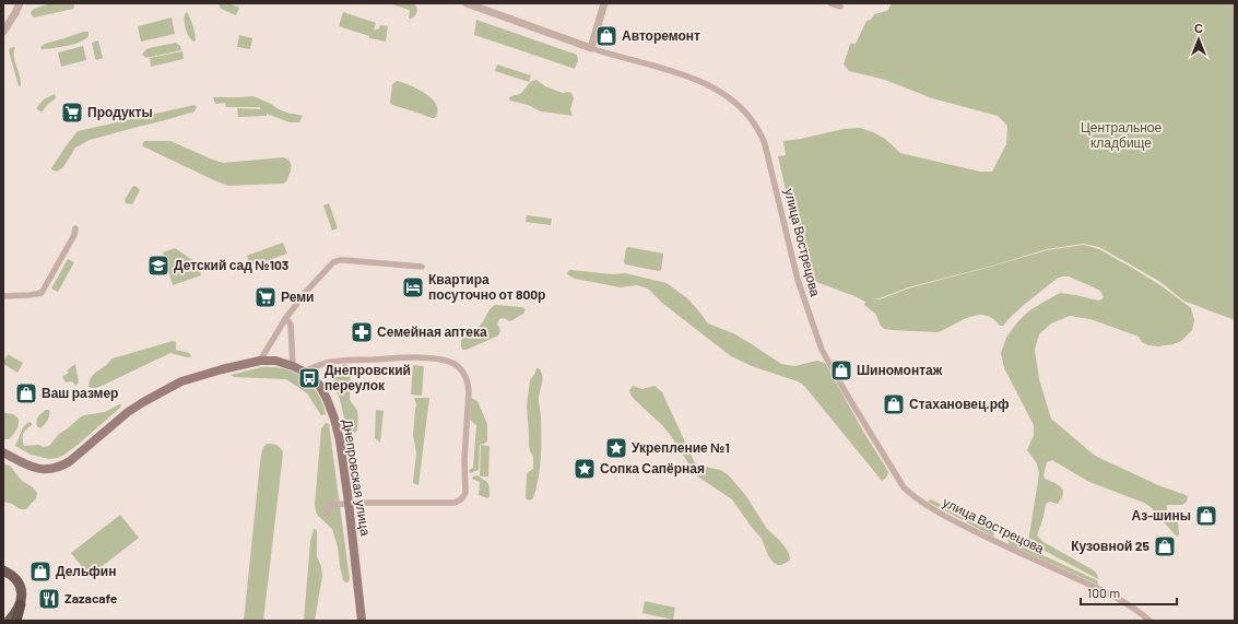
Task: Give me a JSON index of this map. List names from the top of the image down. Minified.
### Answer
{"streets":{"main road":["Днепровская улица"],"street":["улица Вострецова"]},"parks":["Центральное кладбище"],"places":{"shop":["Авторемонт","Шиномонтаж","Ваш размер","Стахановец.рф","Аз-шины","Кузовной 25","Дельфин"],"supermarket":["Продукты","Реми"],"school or university":["Детский сад №103"],"hotel":["Квартира посуточно от 800р"],"pharmacy":["Семейная аптека"],"bus stop":["Днепровский переулок"],"place":["Укрепление №1","Сопка Сапёрная"],"restaurant":["Zazacafe"]},"scale_bar":"100 m","north":"top"}
